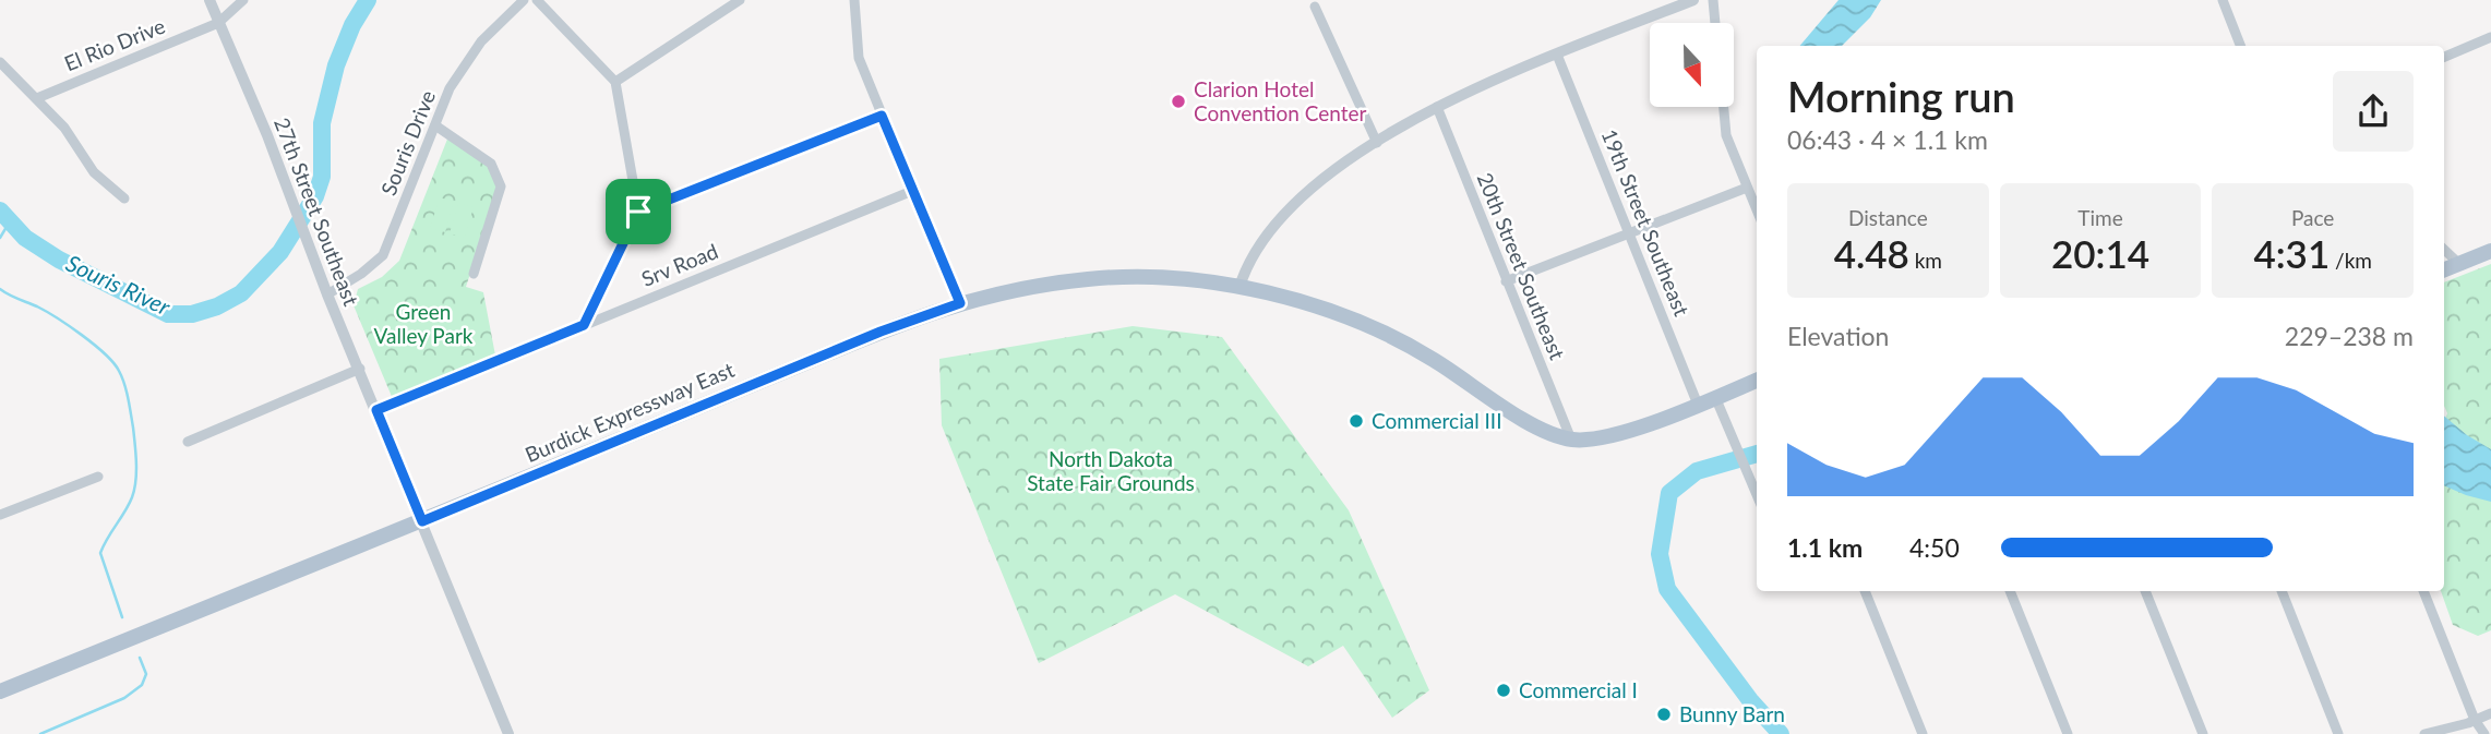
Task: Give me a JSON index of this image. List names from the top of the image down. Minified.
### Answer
{"streets":{"main road":["Burdick Expressway East"],"street":["El Rio Drive","Souris Drive","27th Street Southeast","19th Street Southeast","Srv Road","20th Street Southeast"]},"crossings":[["El Rio Drive","27th Street Southeast"],["Souris Drive","27th Street Southeast"],["27th Street Southeast","Srv Road"],["27th Street Southeast","Burdick Expressway East"],["19th Street Southeast","Burdick Expressway East"],["20th Street Southeast","Burdick Expressway East"]],"water":["Souris River"],"parks":["Green Valley Park","North Dakota State Fair Grounds"],"places":["Clarion Hotel Convention Center","Commercial III","Commercial I","Bunny Barn"],"north":"bottom","page":{"heading":["Morning run","06:43 · 4 × 1.1 km"],"stats":[["Distance","4.48 km"],["Time","20:14"],["Pace","4:31 /km"]],"chart":["Elevation","229–238 m"],"list":[{"name":"1.1 km","note":"4:50"}]}}
